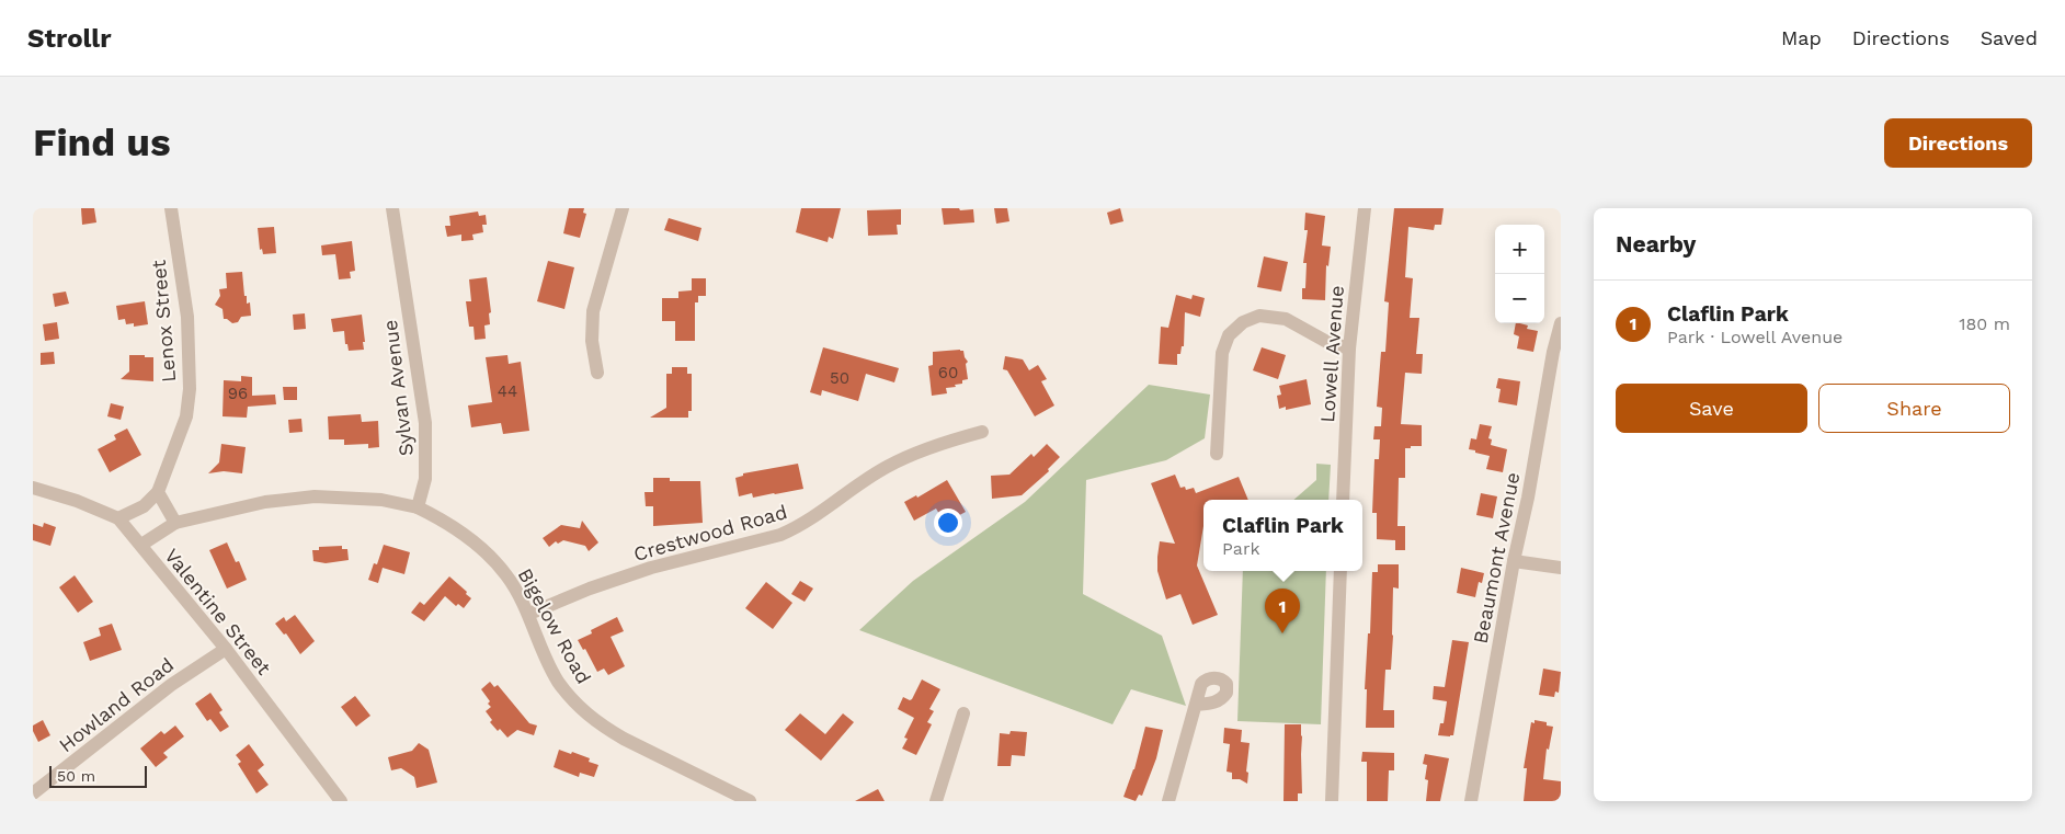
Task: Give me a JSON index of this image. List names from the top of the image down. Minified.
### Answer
{"streets":{"street":["Lenox Street","Lowell Avenue","Sylvan Avenue","Crestwood Road","Beaumont Avenue","Valentine Street","Bigelow Road","Howland Road"]},"crossings":[["Lenox Street","Valentine Street"],["Sylvan Avenue","Bigelow Road"],["Crestwood Road","Bigelow Road"],["Valentine Street","Howland Road"]],"house_numbers":["60","50","44","96"],"scale_bar":"50 m","page":{"header":"Strollr","nav":["Map","Directions","Saved"],"buttons":["Directions",["Save","Share"]],"title":"Find us","heading":"Nearby","map_buttons":["+","−"],"list":[{"mark":"1","name":"Claflin Park","note":"Park · Lowell Avenue","value":"180 m"}],"popup":["Claflin Park","Park"],"pins":"1","scale":"50 m"}}
